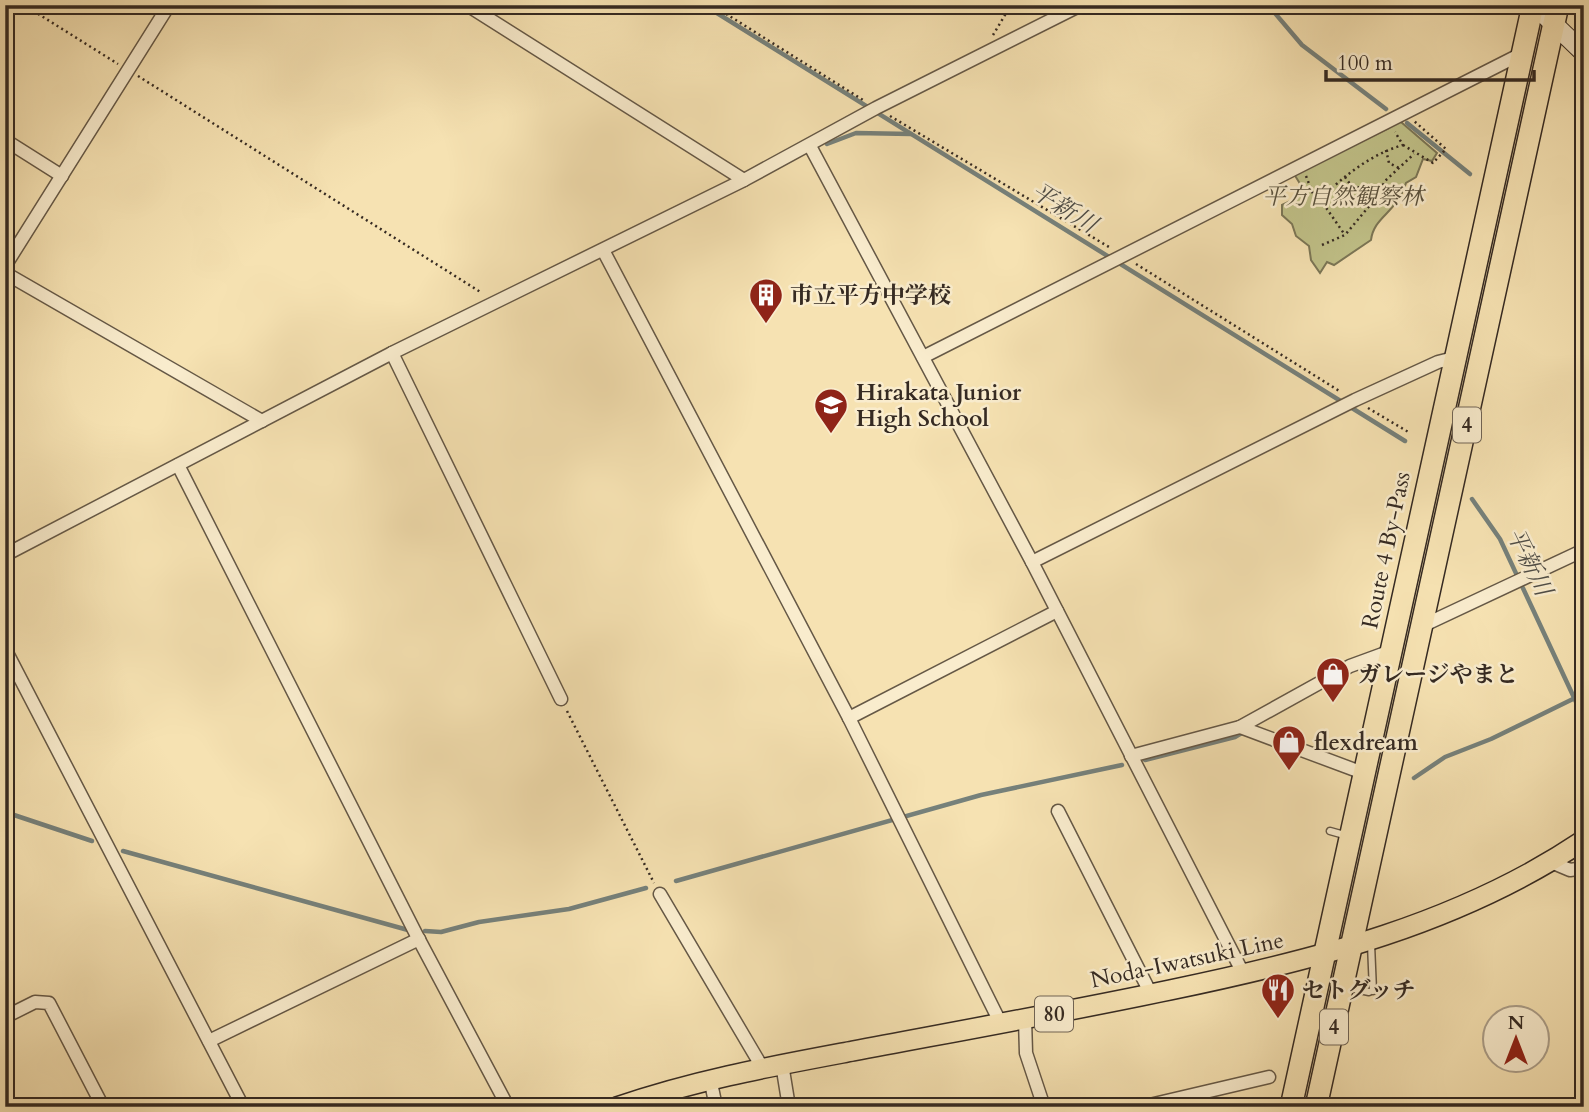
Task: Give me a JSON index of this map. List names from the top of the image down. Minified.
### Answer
{"streets":{"highway":["4","Route 4 By-Pass"],"main road":["Noda-Iwatsuki Line","80"]},"crossings":[["4","Noda-Iwatsuki Line"],["Route 4 By-Pass","Noda-Iwatsuki Line"]],"water":["平新川"],"parks":["平方自然観察林"],"places":{"building":["市立平方中学校"],"school or university":["Hirakata Junior High School"],"shop":["ガレージやまと","flexdream"],"restaurant":["セトグッチ"]},"scale_bar":"100 m","north":"top"}
